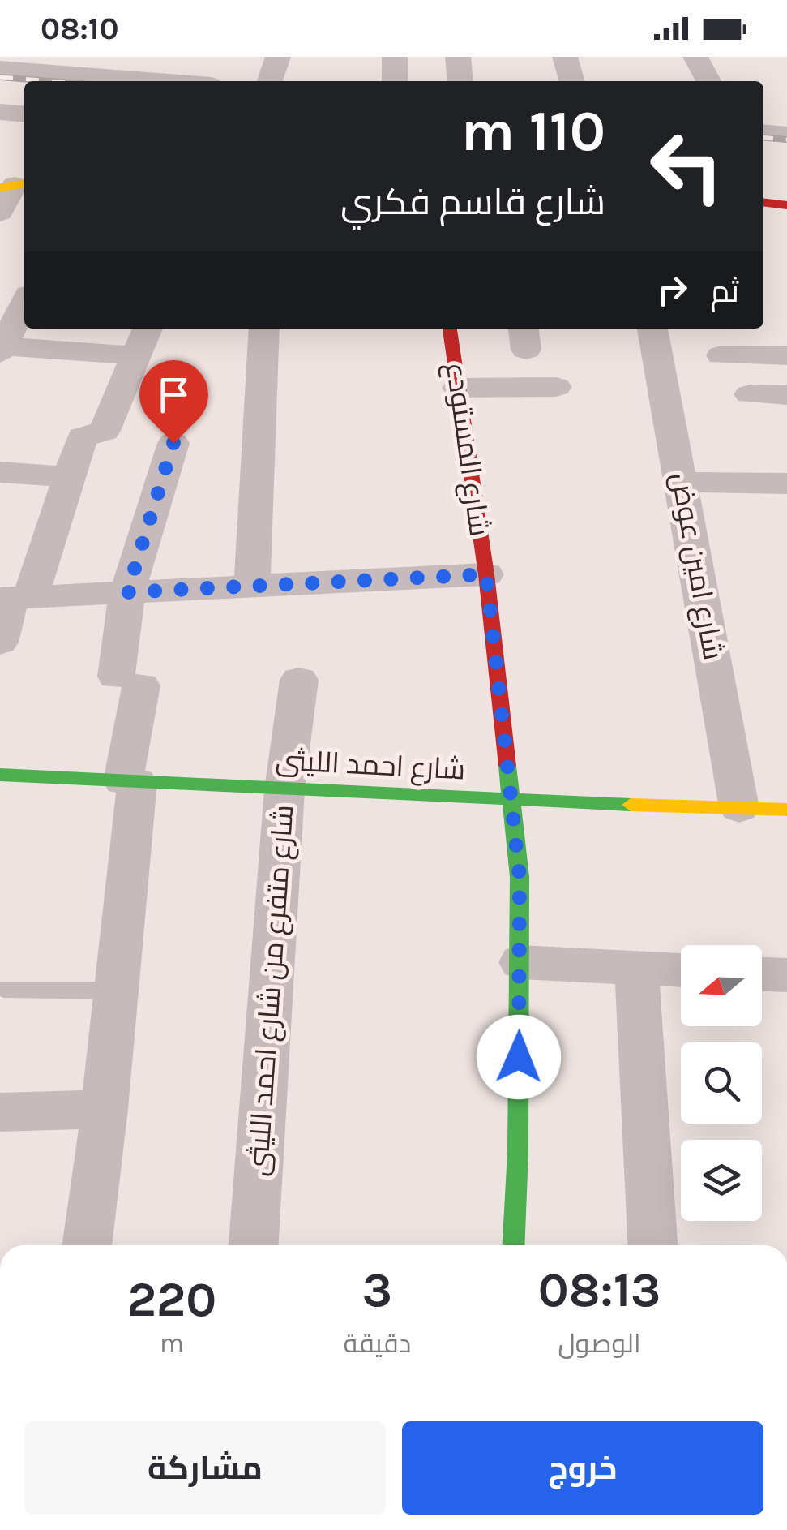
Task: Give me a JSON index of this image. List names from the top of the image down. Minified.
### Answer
{"streets":{"street":["شارع المستودع","شارع امين عوض","شارع احمد الليثى","شارع متفرع من شارع احمد الليثى"]},"crossings":[["شارع المستودع","شارع احمد الليثى"],["شارع امين عوض","شارع احمد الليثى"],["شارع احمد الليثى","شارع متفرع من شارع احمد الليثى"]],"north":"left","page":{"status":"08:10","turn":["110 m","شارع قاسم فكري"],"then":"ثم","eta":["08:13","الوصول","3","دقيقة","220","m"],"buttons":["خروج","مشاركة"]}}
